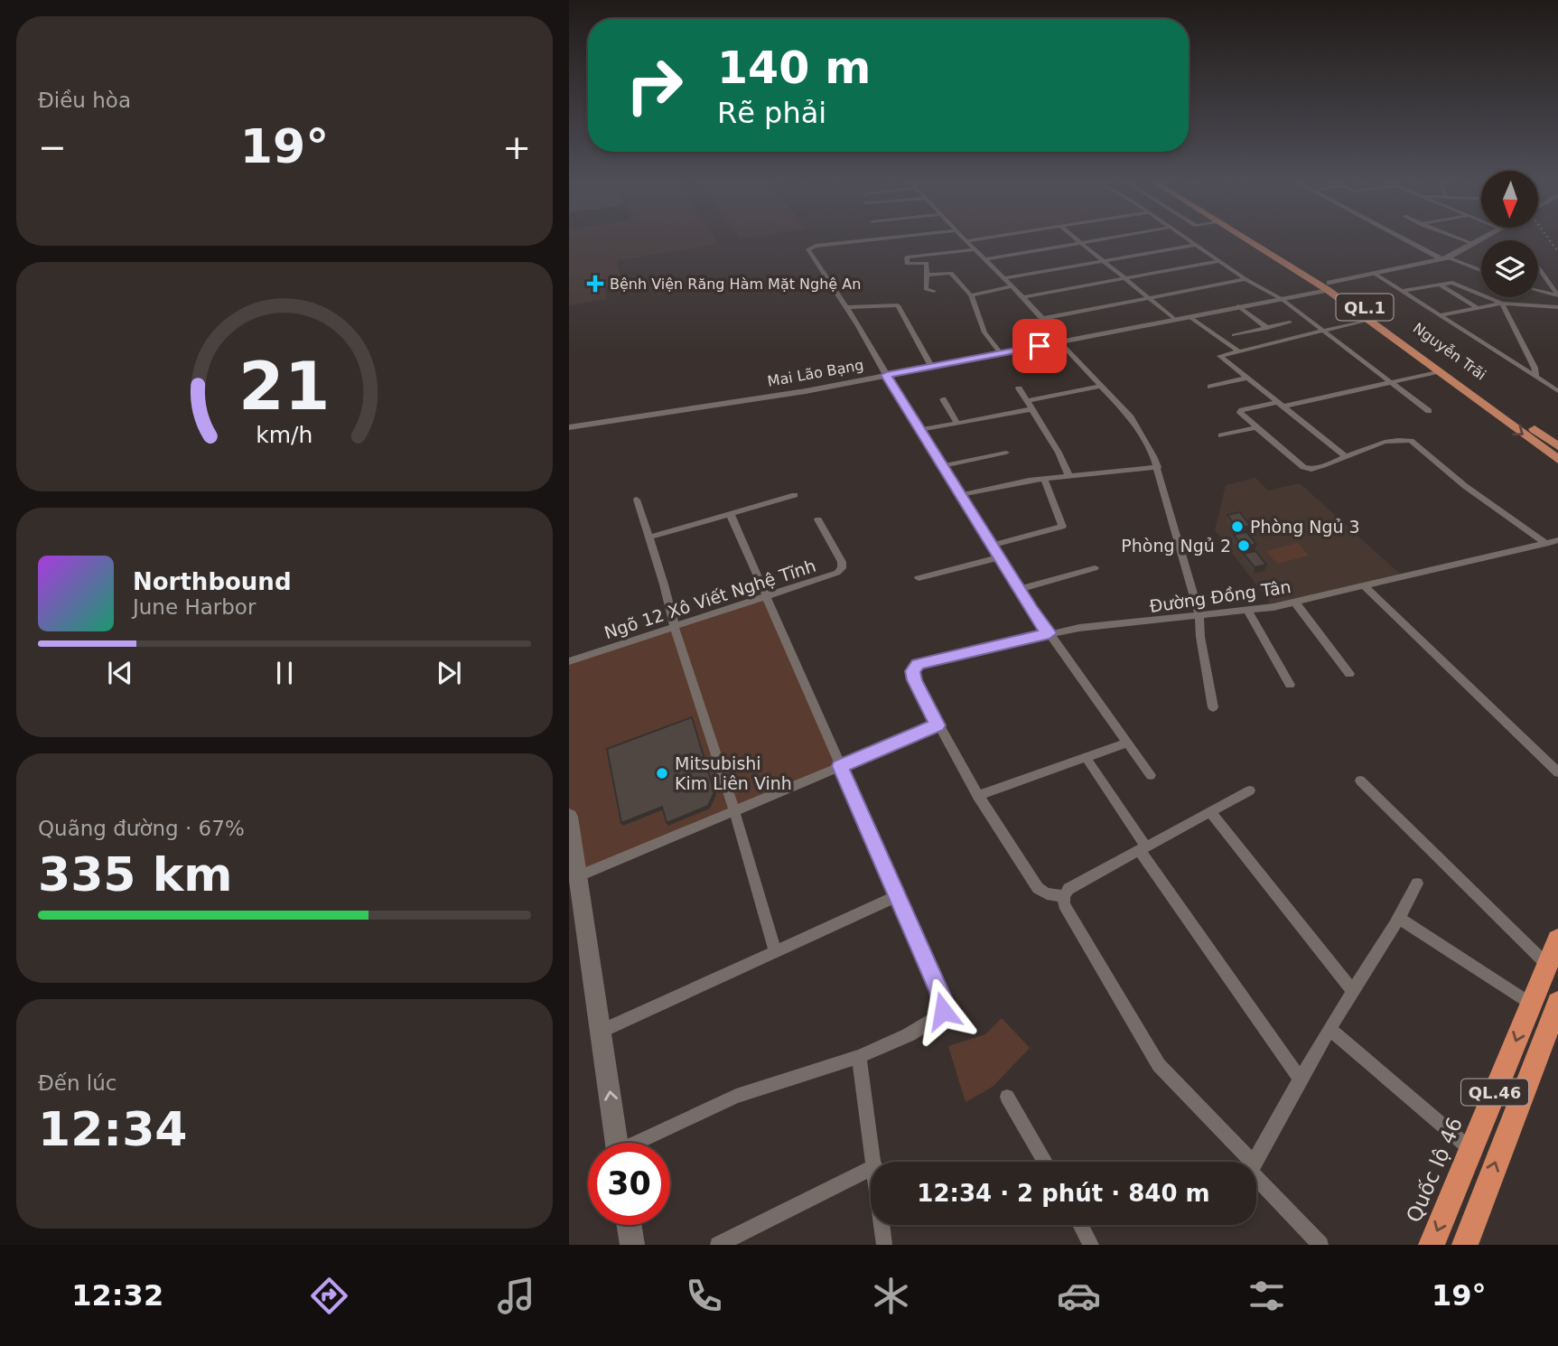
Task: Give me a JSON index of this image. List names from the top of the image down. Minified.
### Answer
{"streets":{"highway":["QL.46","Quốc lộ 46"],"main road":["QL.1","Nguyễn Trãi"],"street":["Mai Lão Bạng","Đường Đồng Tân","Ngõ 12 Xô Viết Nghệ Tĩnh"]},"crossings":[["QL.1","Nguyễn Trãi"],["QL.1","Mai Lão Bạng"],["Nguyễn Trãi","Mai Lão Bạng"]],"places":{"health":["Bệnh Viện Răng Hàm Mặt Nghệ An"],"other":["Phòng Ngủ 3","Phòng Ngủ 2","Mitsubishi Kim Liên Vinh"]},"north":"bottom","page":{"tile":["Điều hòa",["Quãng đường · 67%","335 km"],["Đến lúc","12:34"]],"turn":["140 m","Rẽ phải"],"heat":["−","19°","+"],"song":["Northbound","June Harbor"],"limit":"30","trip":"12:34 · 2 phút · 840 m","tabs":["12:32","19°"],"gauge":["21","km/h"]}}
